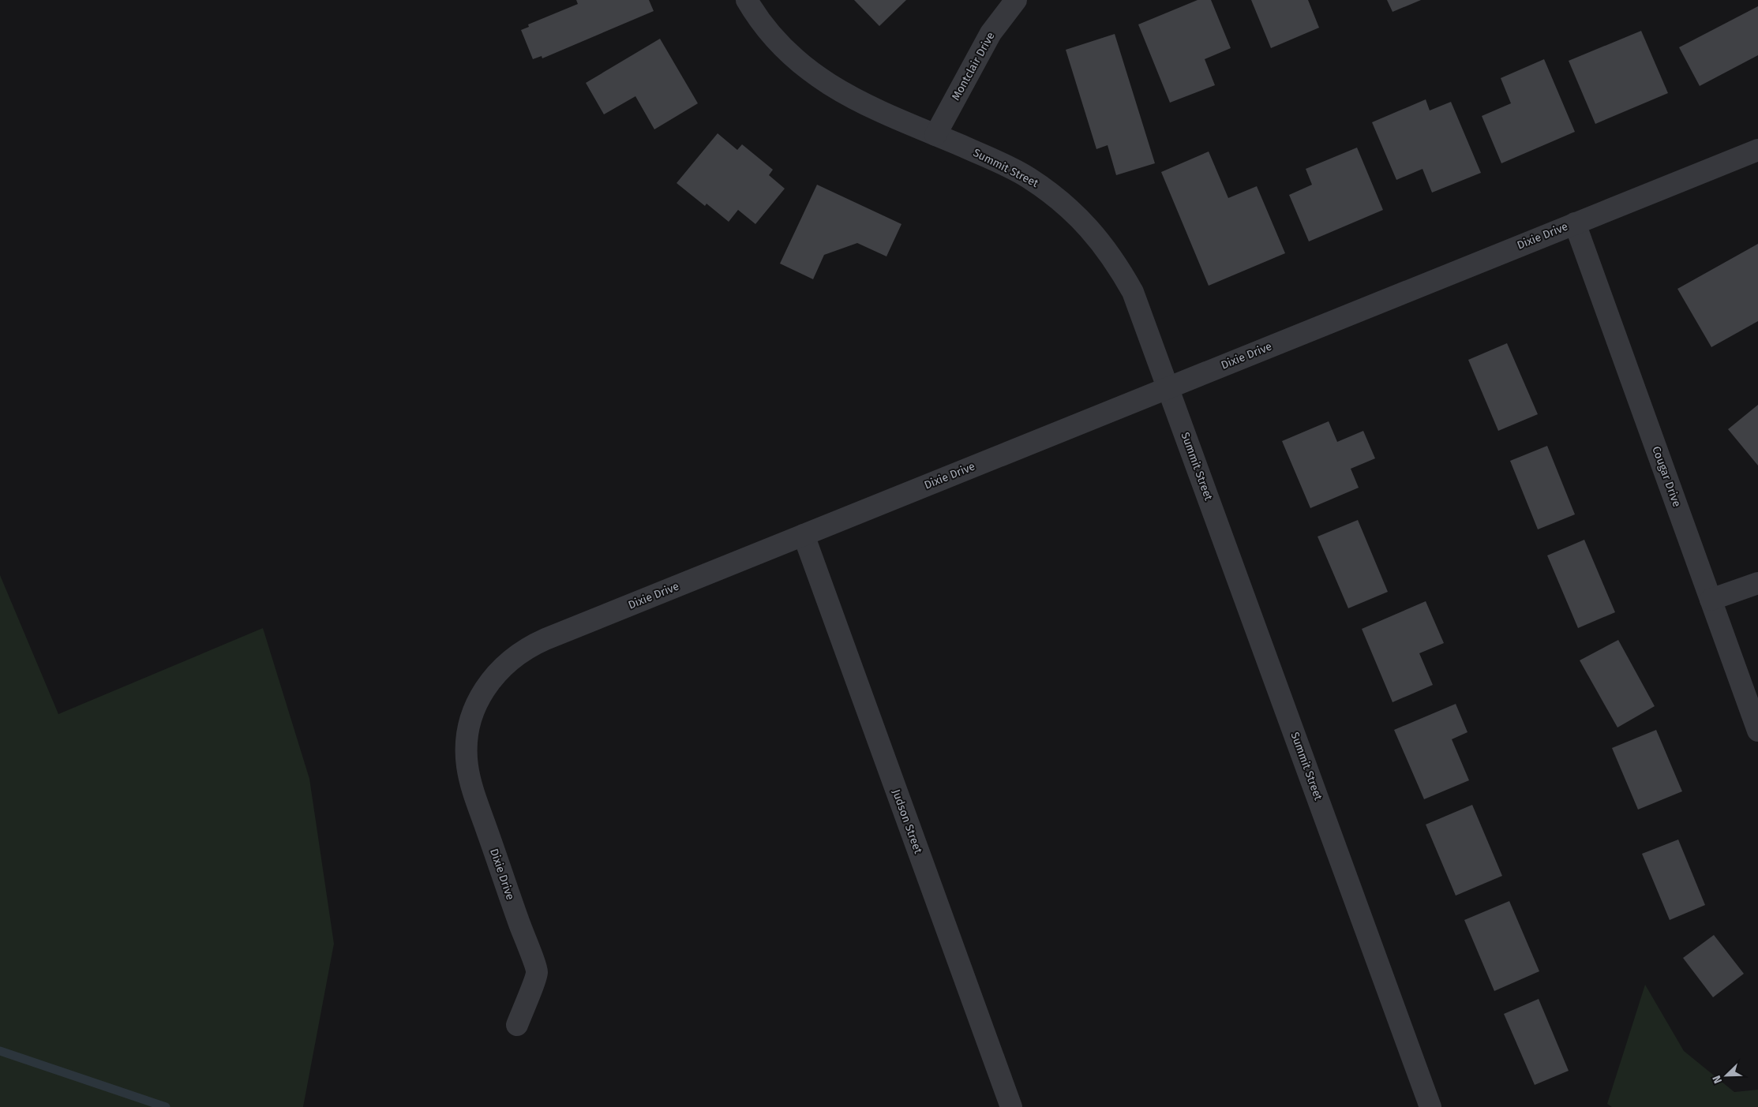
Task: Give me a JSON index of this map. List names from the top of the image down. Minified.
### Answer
{"streets":{"street":["Montclair Drive","Summit Street","Dixie Drive","Cougar Drive","Judson Street"]},"crossings":[["Montclair Drive","Summit Street"],["Summit Street","Dixie Drive"],["Dixie Drive","Cougar Drive"],["Dixie Drive","Judson Street"]],"north":"bottom left"}
